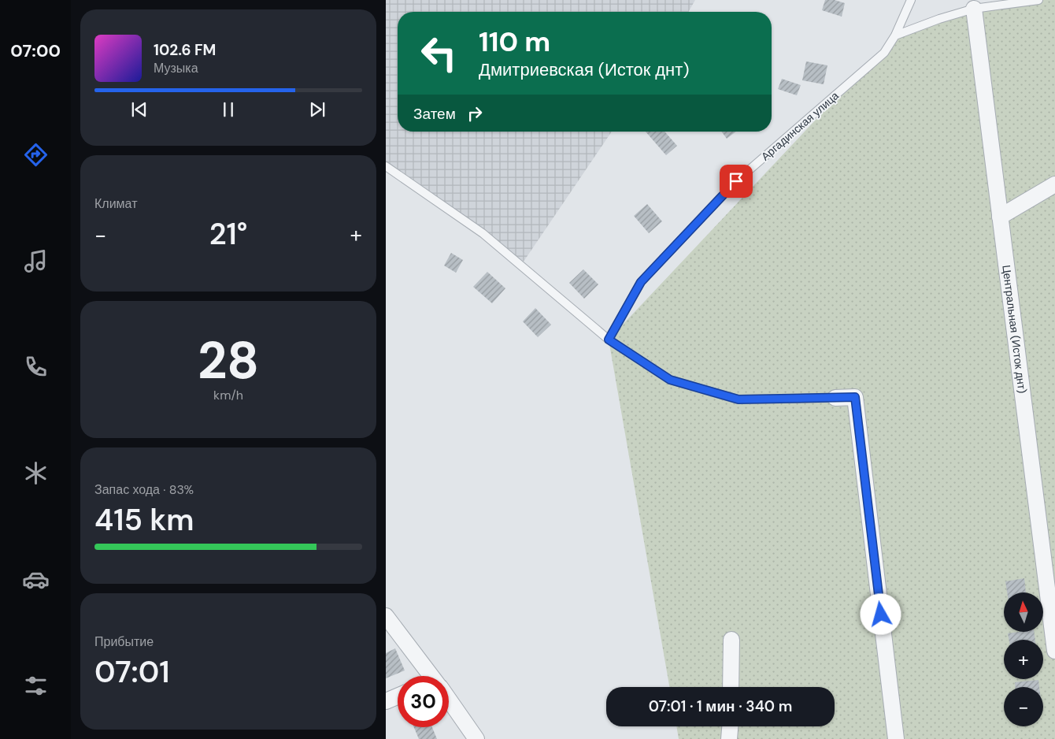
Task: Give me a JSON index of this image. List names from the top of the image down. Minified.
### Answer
{"streets":{"street":["Центральная (Исток днт)"],"lane":["Аргадинская улица"]},"north":"top","page":{"tabs":"07:00","turn":["110 m","Дмитриевская (Исток днт)"],"song":["102.6 FM","Музыка"],"then":"Затем","tile":["Климат",["28","km/h"],["Запас хода · 83%","415 km"],["Прибытие","07:01"]],"heat":["−","21°","+"],"map_buttons":["+","−"],"limit":"30","trip":"07:01 · 1 мин · 340 m"}}
